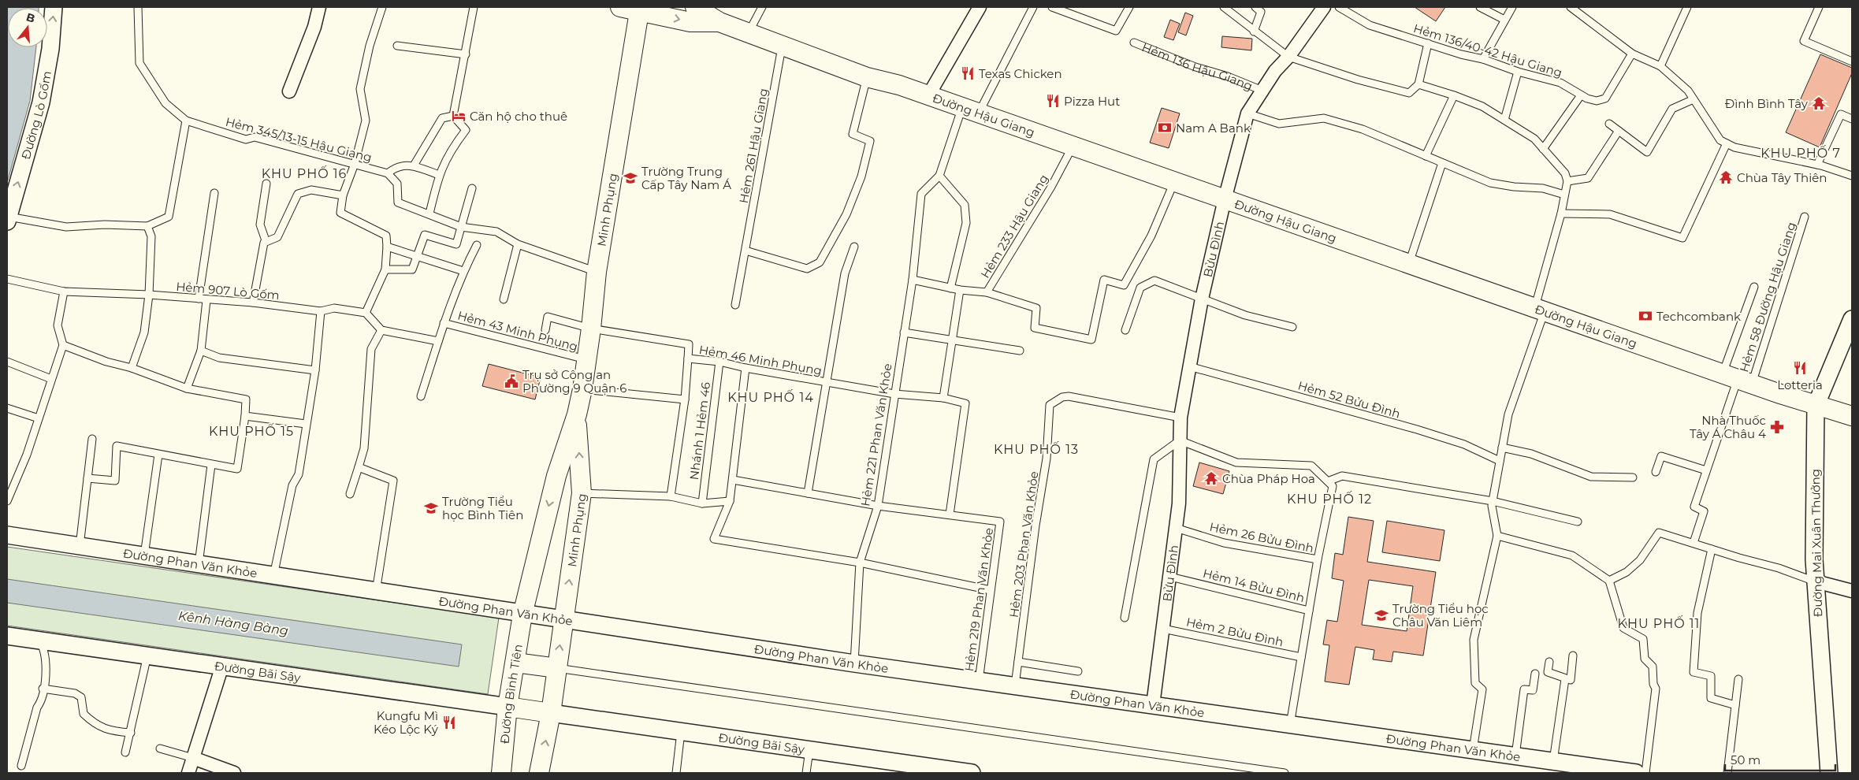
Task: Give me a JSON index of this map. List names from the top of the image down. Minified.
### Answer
{"streets":{"main road":["Đường Hậu Giang","Minh Phụng","Đường Bình Tiên"],"street":["Hẻm 136 Hậu Giang","Đường Lò Gốm","Bửu Đình","Đường Mai Xuân Thưởng","Đường Phan Văn Khỏe","Đường Bãi Sậy"],"lane":["Hẻm 136/40-42 Hậu Giang","Hẻm 345/13-15 Hậu Giang","Hẻm 261 Hậu Giang","Hẻm 233 Hậu Giang","Hẻm 907 Lò Gốm","Hẻm 58 Đường Hậu Giang","Hẻm 43 Minh Phụng","Hẻm 46 Minh Phụng","Hẻm 52 Bửu Đình","Nhánh 1 Hẻm 46","Hẻm 221 Phan Văn Khỏe","Hẻm 26 Bửu Đình","Hẻm 203 Phan Văn Khỏe","Hẻm 14 Bửu Đình","Hẻm 219 Phan Văn Khỏe","Hẻm 2 Bửu Đình"]},"crossings":[["Hẻm 136 Hậu Giang","Đường Hậu Giang"],["Hẻm 136 Hậu Giang","Bửu Đình"],["Đường Hậu Giang","Hẻm 261 Hậu Giang"],["Đường Hậu Giang","Minh Phụng"],["Đường Hậu Giang","Hẻm 233 Hậu Giang"],["Đường Hậu Giang","Bửu Đình"],["Đường Hậu Giang","Hẻm 58 Đường Hậu Giang"],["Đường Hậu Giang","Đường Mai Xuân Thưởng"],["Minh Phụng","Hẻm 43 Minh Phụng"],["Minh Phụng","Hẻm 46 Minh Phụng"],["Minh Phụng","Đường Phan Văn Khỏe"],["Minh Phụng","Đường Bình Tiên"],["Hẻm 233 Hậu Giang","Hẻm 221 Phan Văn Khỏe"],["Bửu Đình","Hẻm 52 Bửu Đình"],["Bửu Đình","Hẻm 26 Bửu Đình"],["Bửu Đình","Hẻm 203 Phan Văn Khỏe"],["Bửu Đình","Đường Phan Văn Khỏe"],["Bửu Đình","Hẻm 14 Bửu Đình"],["Bửu Đình","Hẻm 2 Bửu Đình"],["Hẻm 46 Minh Phụng","Nhánh 1 Hẻm 46"],["Hẻm 46 Minh Phụng","Hẻm 221 Phan Văn Khỏe"],["Hẻm 46 Minh Phụng","Hẻm 219 Phan Văn Khỏe"],["Hẻm 221 Phan Văn Khỏe","Đường Phan Văn Khỏe"],["Hẻm 26 Bửu Đình","Hẻm 14 Bửu Đình"],["Hẻm 203 Phan Văn Khỏe","Đường Phan Văn Khỏe"],["Đường Phan Văn Khỏe","Hẻm 219 Phan Văn Khỏe"],["Đường Phan Văn Khỏe","Đường Bình Tiên"],["Hẻm 14 Bửu Đình","Hẻm 2 Bửu Đình"],["Đường Bãi Sậy","Đường Bình Tiên"]],"one_way":["Đường Lò Gốm"],"districts":["KHU PHỐ 7","KHU PHỐ 16","KHU PHỐ 14","KHU PHỐ 15","KHU PHỐ 13","KHU PHỐ 12","KHU PHỐ 11"],"water":["Kênh Hàng Bàng"],"places":{"restaurant":["Texas Chicken","Pizza Hut","Lotteria","Kungfu Mì Kéo Lộc Ký"],"temple":["Đình Bình Tây","Chùa Tây Thiên","Chùa Pháp Hoa"],"hotel":["Căn hộ cho thuê"],"bank":["Nam A Bank","Techcombank"],"school or university":["Trường Trung Cấp Tây Nam Á","Trường Tiểu học Bình Tiên","Trường Tiểu học Châu Văn Liêm"],"public building":["Trụ sở Công an Phường 9 Quận 6"],"pharmacy":["Nhà Thuốc Tây Á Châu 4"]},"scale_bar":"50 m","north":"top"}
